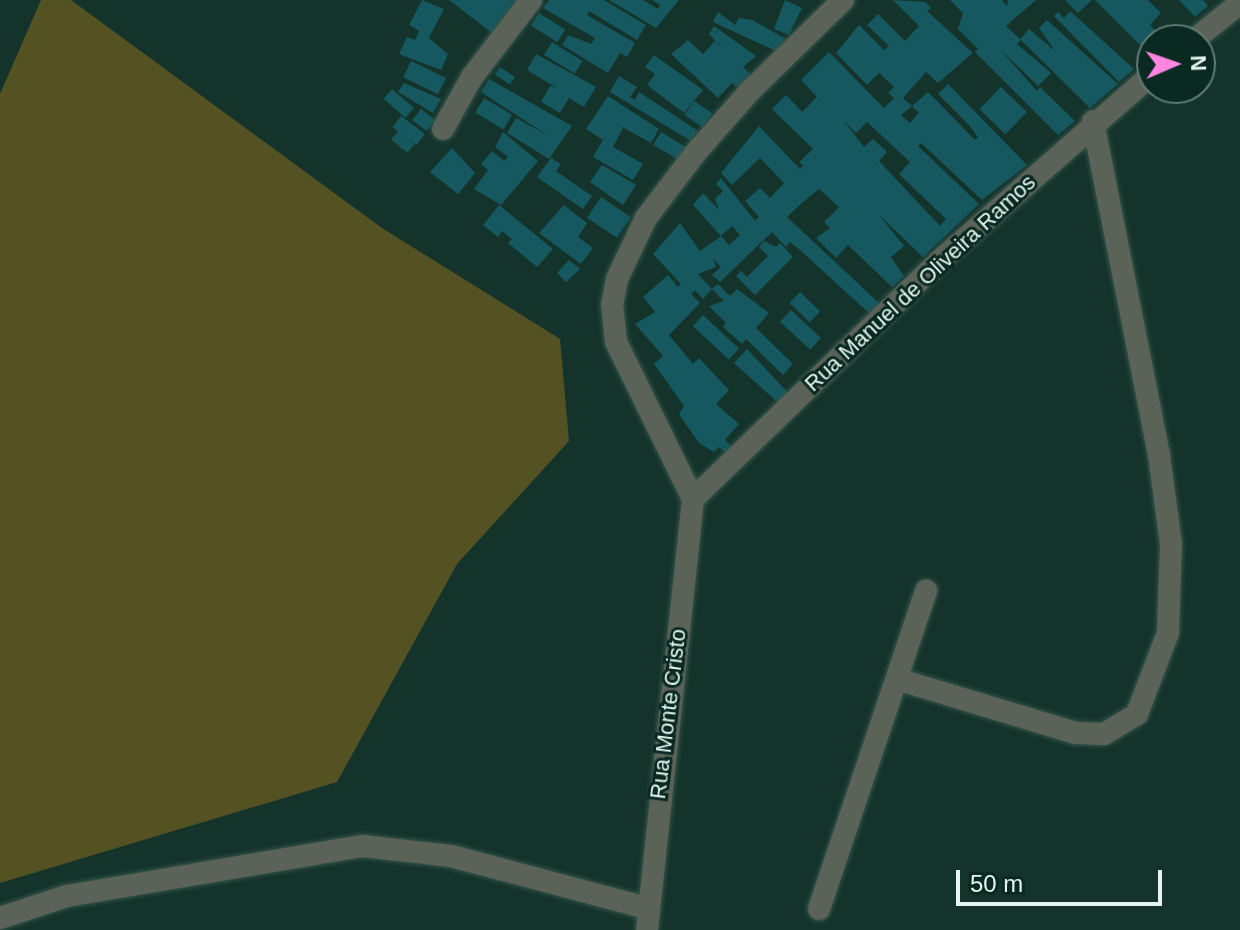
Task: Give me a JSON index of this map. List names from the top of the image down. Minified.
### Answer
{"streets":{"street":["Rua Manuel de Oliveira Ramos","Rua Monte Cristo"]},"crossings":[["Rua Manuel de Oliveira Ramos","Rua Monte Cristo"]],"scale_bar":"50 m","north":"right"}
